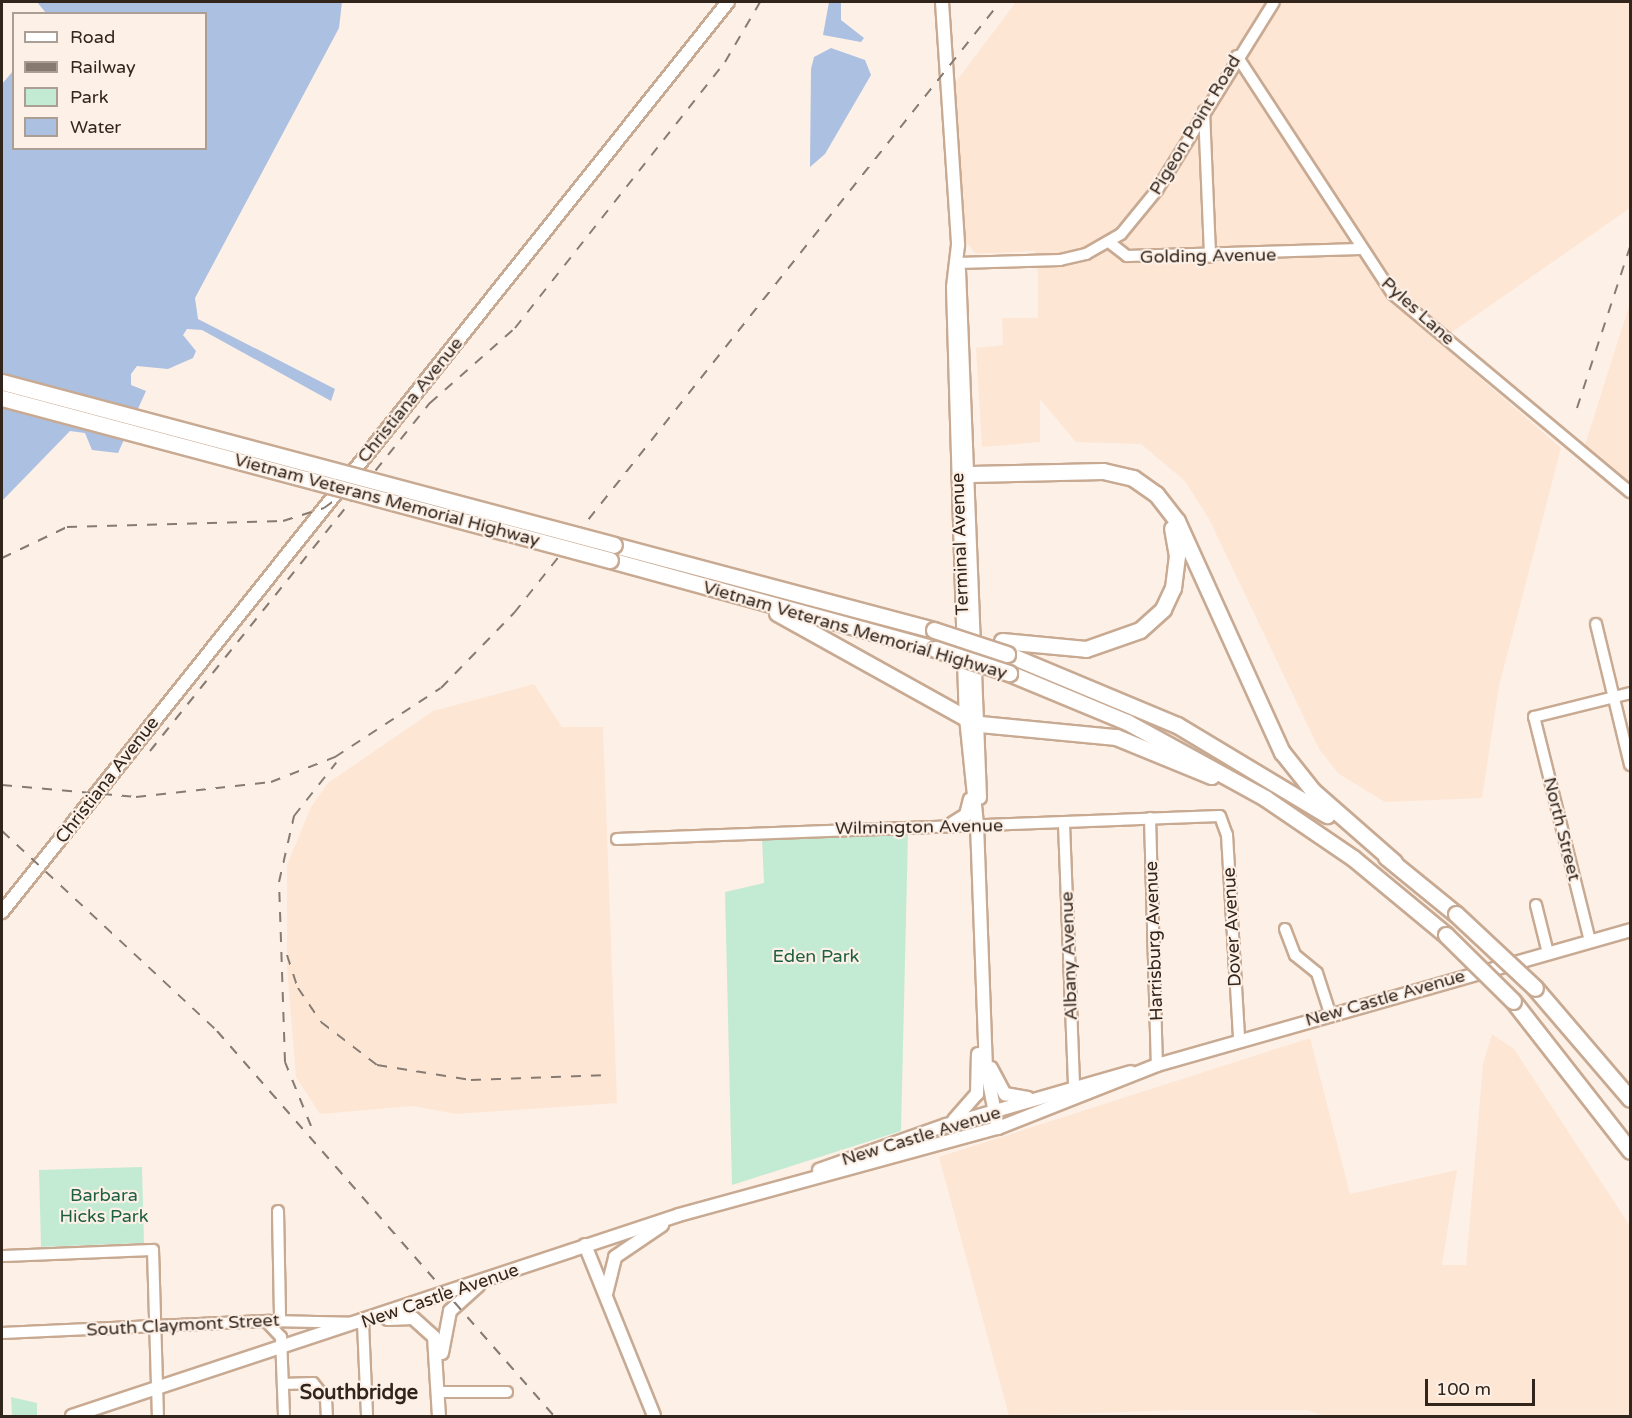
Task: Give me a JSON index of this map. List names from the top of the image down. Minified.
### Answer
{"streets":{"highway":["Vietnam Veterans Memorial Highway"],"main road":["Christiana Avenue","Terminal Avenue","New Castle Avenue"],"street":["Pigeon Point Road","Golding Avenue","Pyles Lane","Wilmington Avenue","North Street","Dover Avenue","Harrisburg Avenue","Albany Avenue","South Claymont Street"]},"crossings":[["Pigeon Point Road","Golding Avenue"],["Pigeon Point Road","Pyles Lane"],["Golding Avenue","Pyles Lane"],["Terminal Avenue","Wilmington Avenue"],["Terminal Avenue","New Castle Avenue"],["Wilmington Avenue","Dover Avenue"],["Wilmington Avenue","Harrisburg Avenue"],["Wilmington Avenue","Albany Avenue"],["North Street","New Castle Avenue"],["Dover Avenue","New Castle Avenue"],["Harrisburg Avenue","New Castle Avenue"],["Albany Avenue","New Castle Avenue"],["New Castle Avenue","South Claymont Street"]],"districts":["Southbridge"],"parks":["Eden Park","Barbara Hicks Park"],"legend":["Road","Railway","Park","Water"],"scale_bar":"100 m"}
